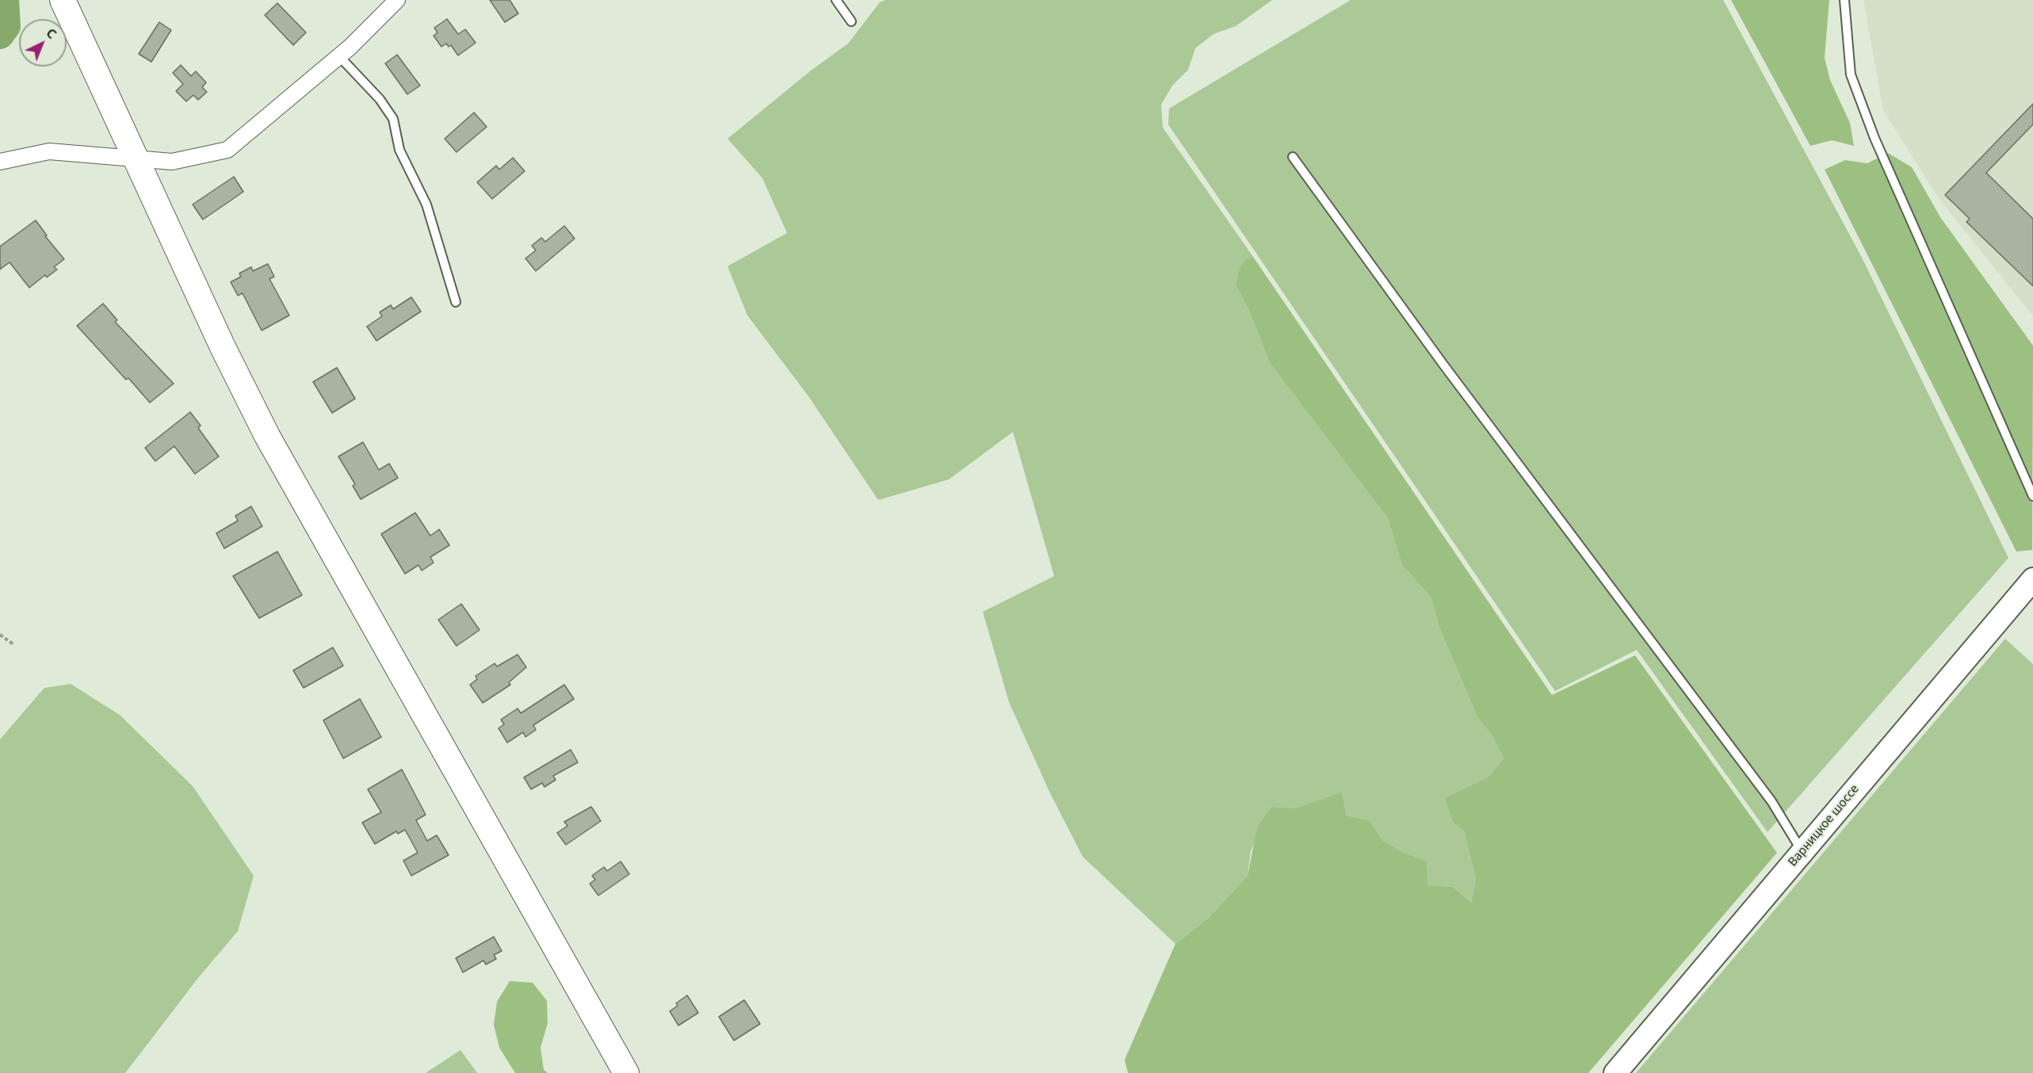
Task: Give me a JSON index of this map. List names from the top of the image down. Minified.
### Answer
{"streets":{"street":["Варницкое шоссе"]},"north":"top right"}
